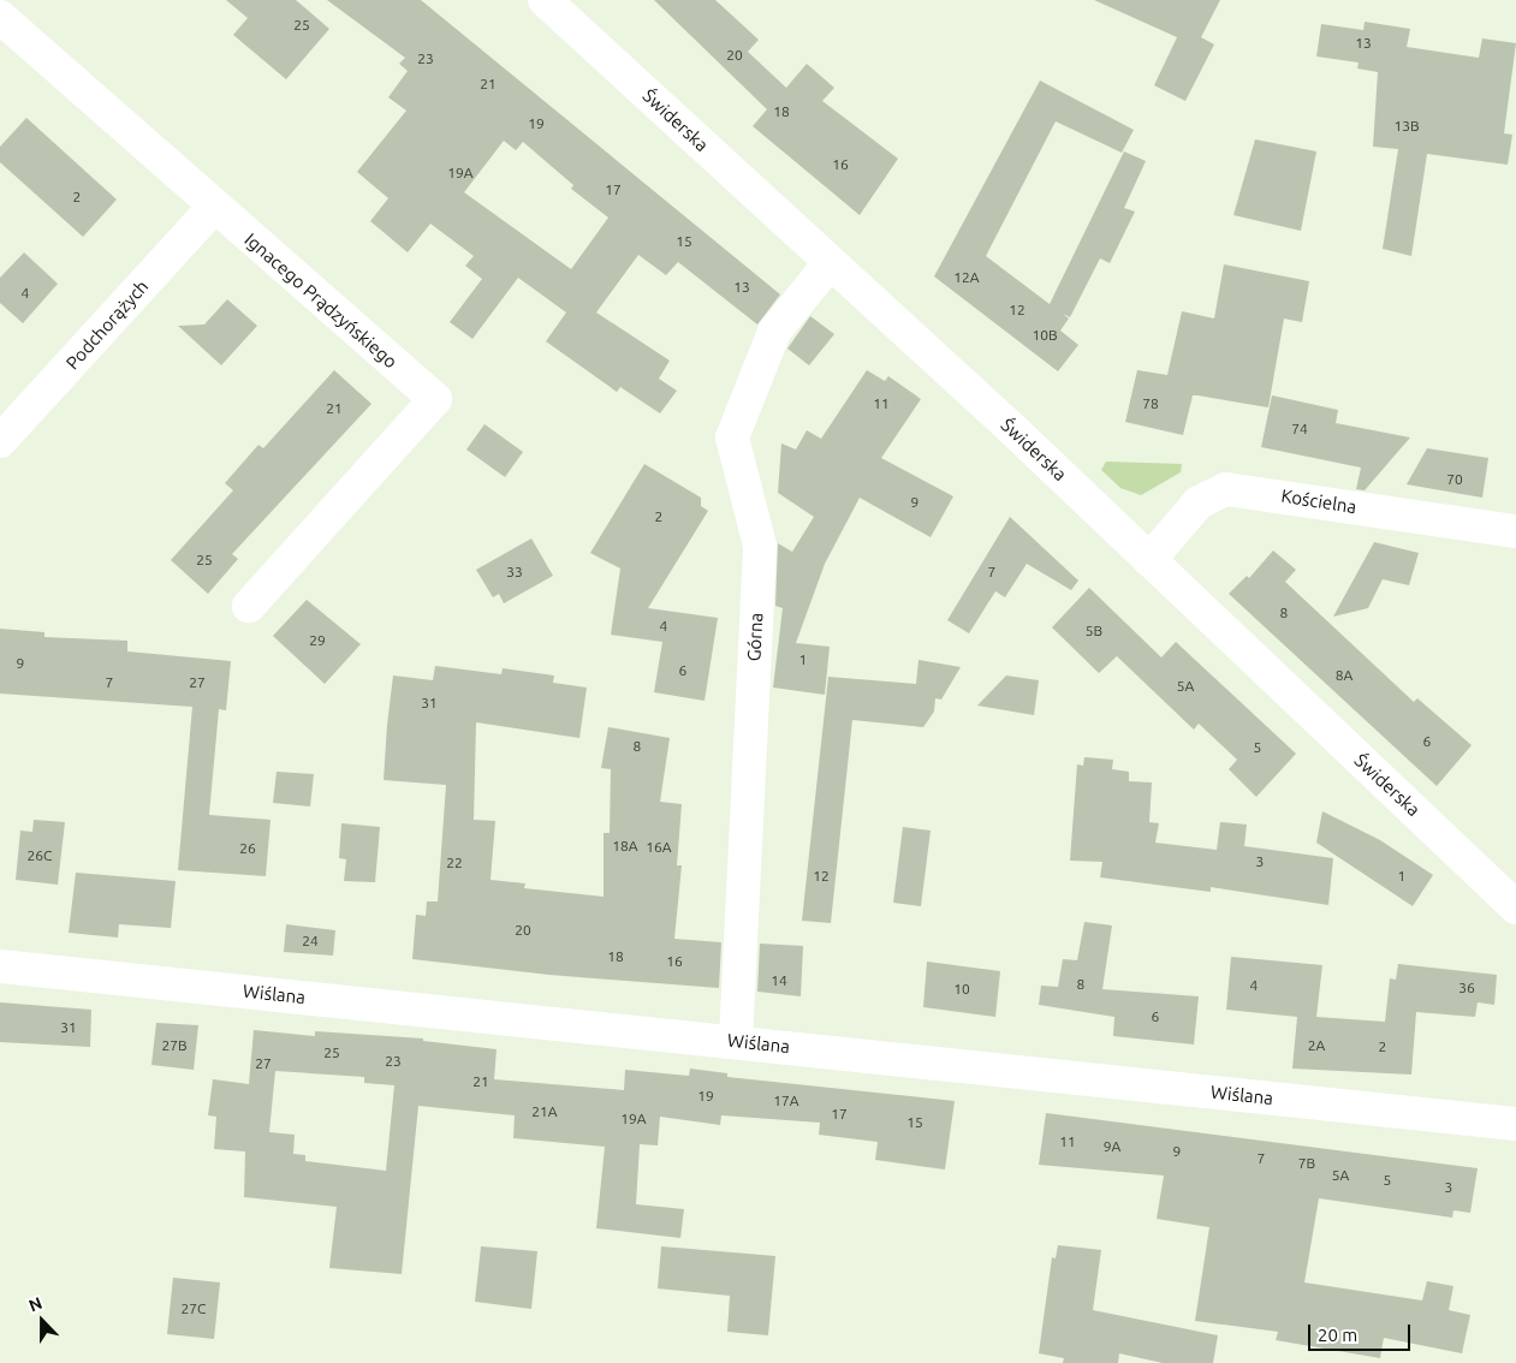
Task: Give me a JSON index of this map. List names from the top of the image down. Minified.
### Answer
{"streets":{"street":["Świderska","Ignacego Prądzyńskiego","Podchorążych","Kościelna","Górna","Wiślana"]},"crossings":[["Świderska","Kościelna"],["Świderska","Górna"],["Ignacego Prądzyńskiego","Podchorążych"],["Górna","Wiślana"]],"house_numbers":["25","13","20","23","21","18","19","13B","16","19A","17","2","15","12A","13","4","12","10B","11","78","21","74","70","9","2","25","33","7","8","4","5B","29","1","9","6","8A","7","27","5A","31","6","8","5","18A","16A","26","26C","3","22","12","1","20","24","18","16","14","8","4","36","10","6","31","27B","2A","2","25","23","27","21","19","17A","21A","17","19A","15","11","9A","9","7","7B","5A","5","3","27C"],"scale_bar":"20 m","north":"top"}
